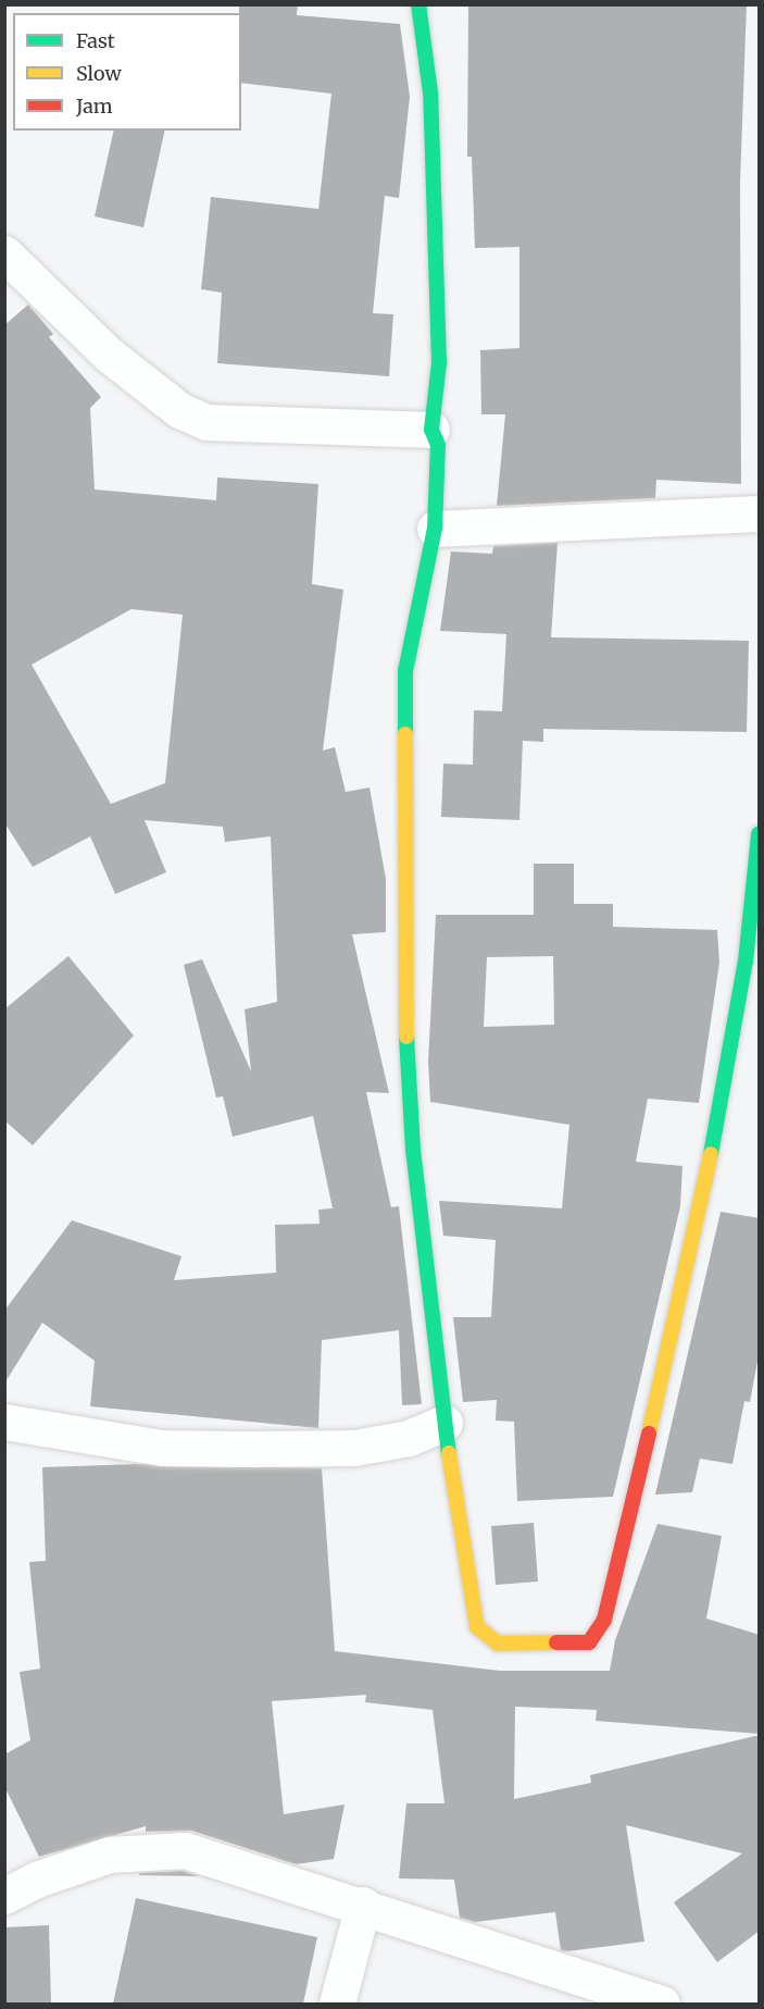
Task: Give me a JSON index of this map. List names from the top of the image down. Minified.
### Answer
{"legend":["Fast","Slow","Jam"]}
